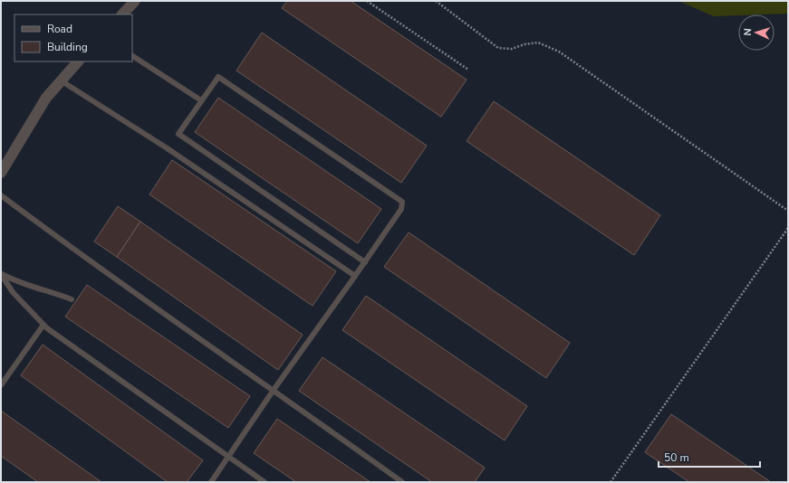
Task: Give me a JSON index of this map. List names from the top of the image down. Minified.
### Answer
{"legend":["Road","Building"],"scale_bar":"50 m","north":"left"}
